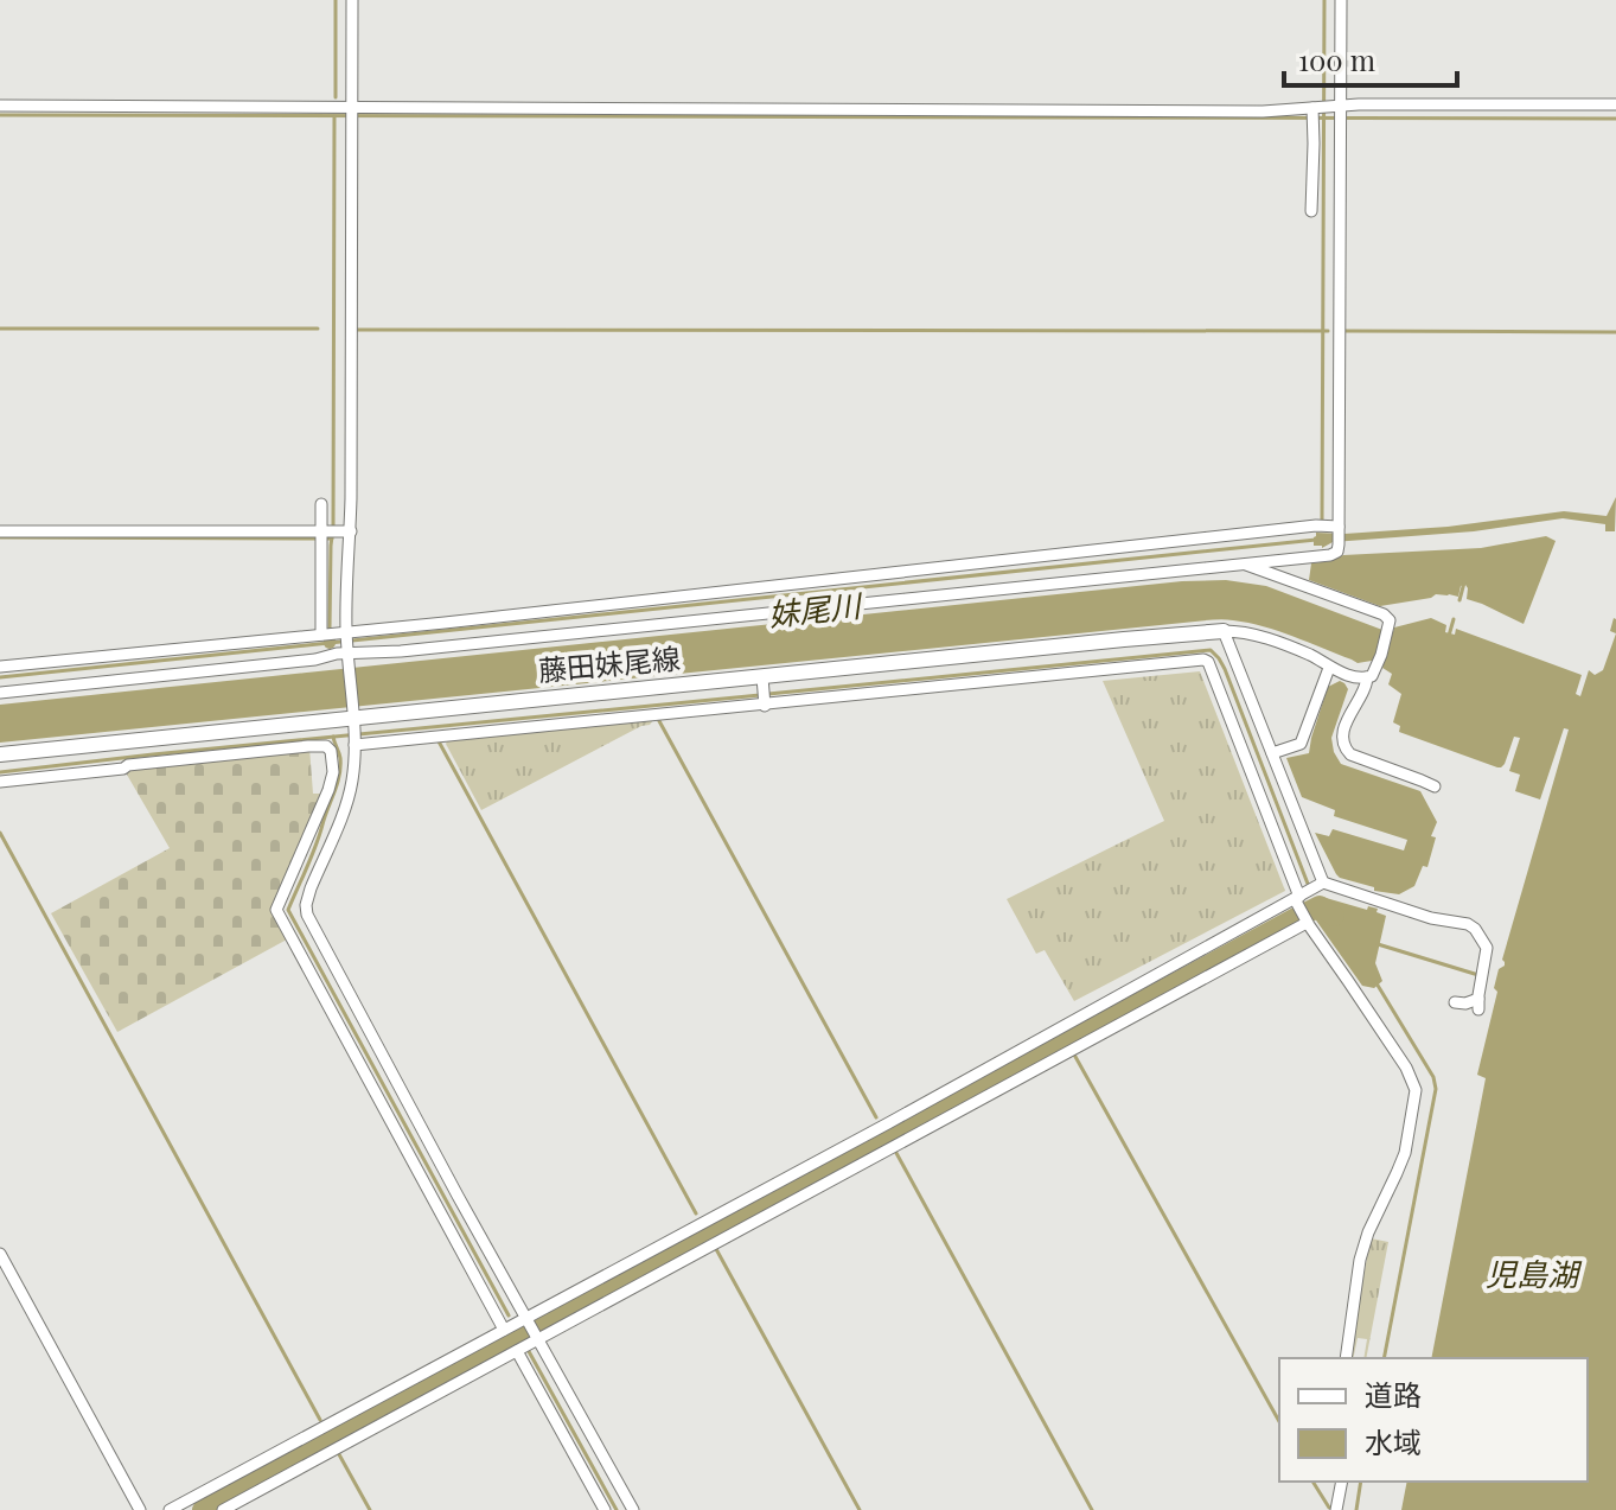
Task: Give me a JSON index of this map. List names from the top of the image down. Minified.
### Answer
{"streets":{"main road":["藤田妹尾線"]},"water":["妹尾川","児島湖"],"legend":["道路","水域"],"scale_bar":"100 m"}
